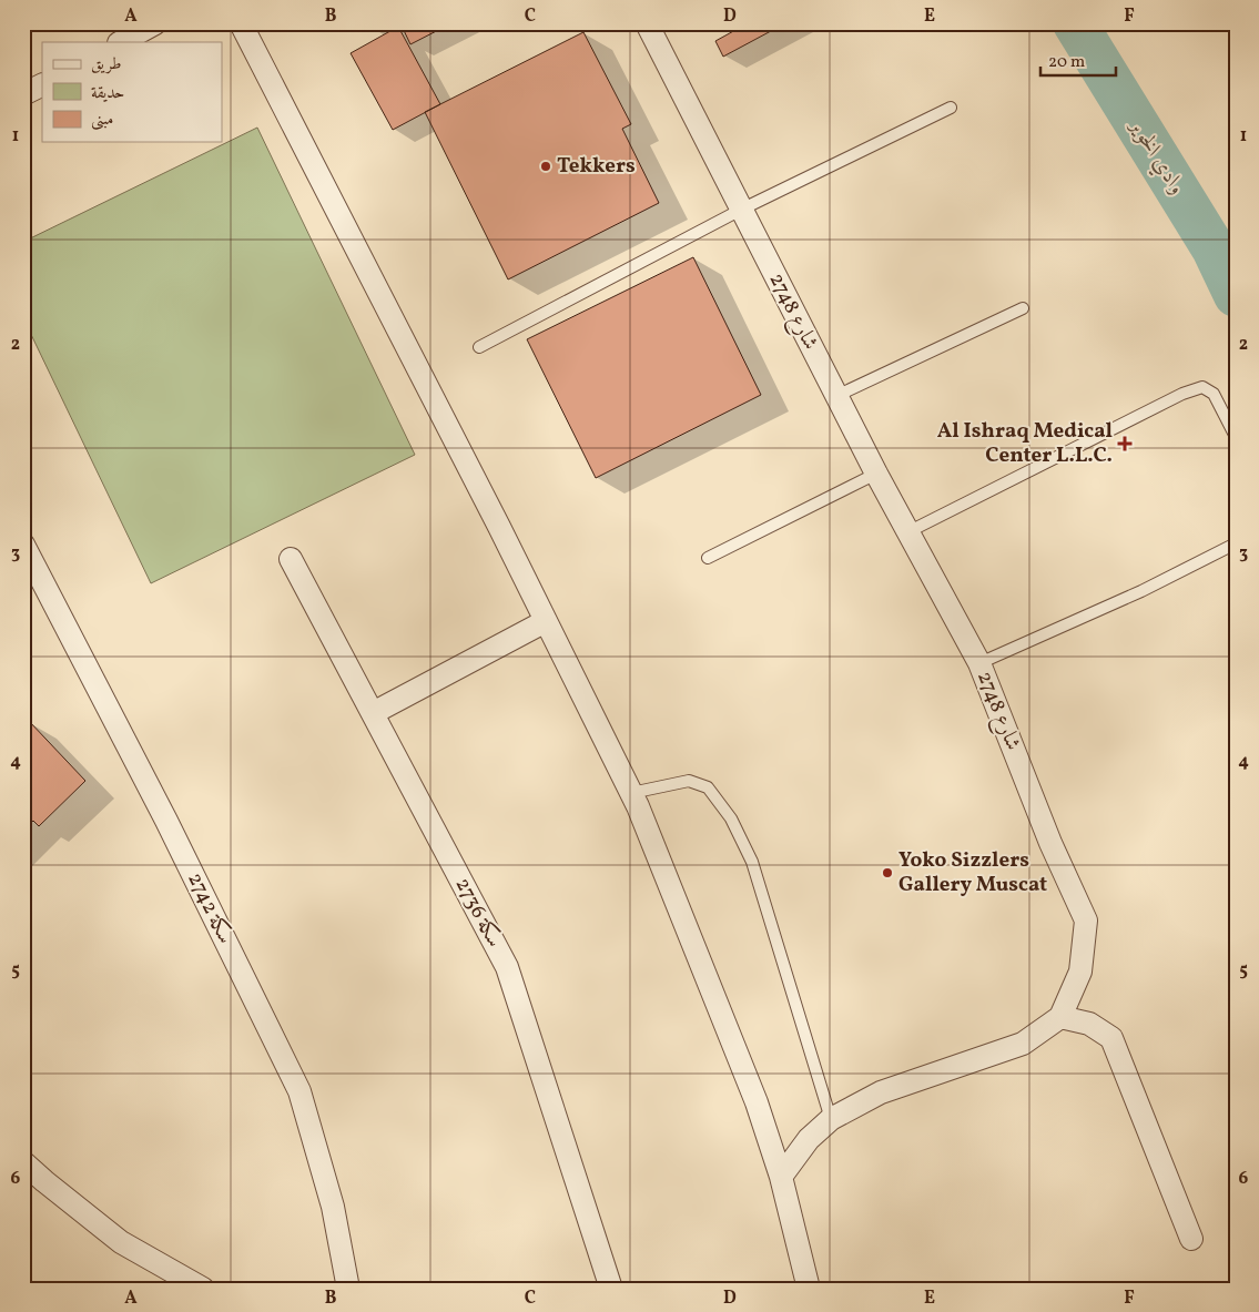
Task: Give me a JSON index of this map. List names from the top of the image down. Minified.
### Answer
{"streets":{"street":["شارع 2748","سكة 2742","سكة 2736"]},"water":["وادي الخوير"],"places":{"other":["Tekkers","Yoko Sizzlers Gallery Muscat"],"health":["Al Ishraq Medical Center L.L.C."]},"legend":["طريق","حديقة","مبنى"],"scale_bar":"20 m","grid":{"columns":["A","B","C","D","E","F"],"rows":["1","2","3","4","5","6"]}}
